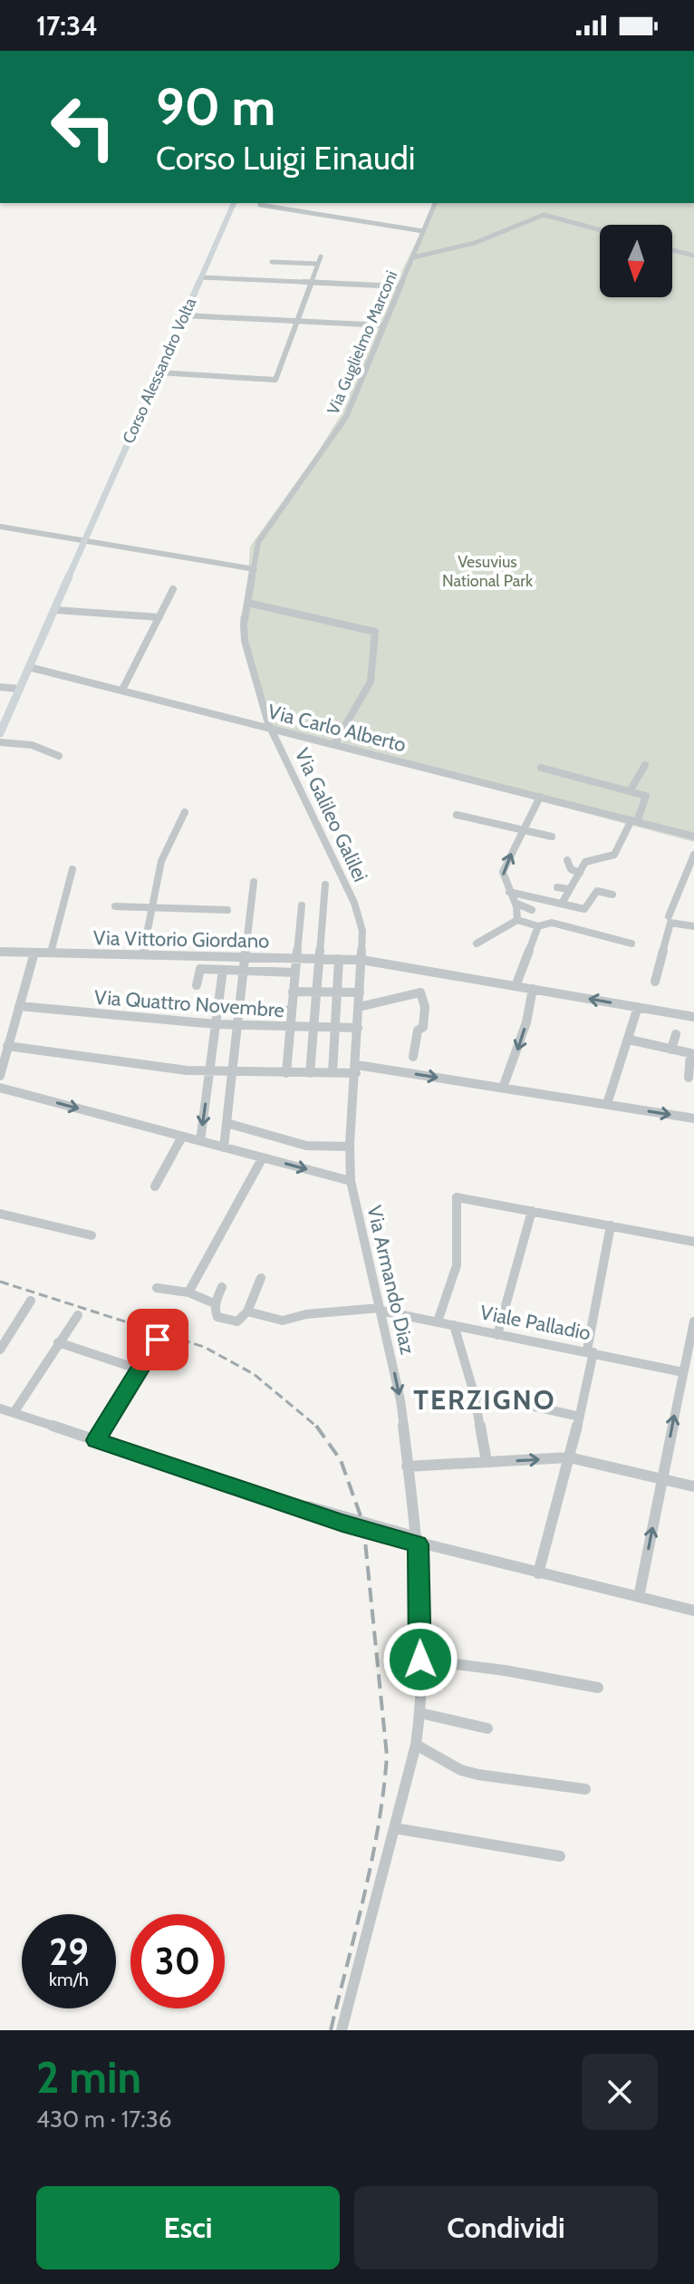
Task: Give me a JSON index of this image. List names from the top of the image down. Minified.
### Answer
{"streets":{"main road":["Corso Alessandro Volta"],"street":["Via Guglielmo Marconi","Via Carlo Alberto","Via Galileo Galilei","Via Vittorio Giordano","Via Quattro Novembre","Via Armando Diaz","Viale Palladio"]},"crossings":[["Via Guglielmo Marconi","Via Galileo Galilei"],["Corso Alessandro Volta","Via Carlo Alberto"],["Via Carlo Alberto","Via Galileo Galilei"],["Via Galileo Galilei","Via Vittorio Giordano"],["Via Galileo Galilei","Via Armando Diaz"],["Via Quattro Novembre","Via Armando Diaz"],["Via Armando Diaz","Viale Palladio"]],"districts":["TERZIGNO"],"parks":["Vesuvius National Park"],"north":"bottom","page":{"status":"17:34","turn":["90 m","Corso Luigi Einaudi"],"speed":"29 km/h","limit":"30","heading":["2 min","430 m · 17:36"],"buttons":["Esci","Condividi"]}}
